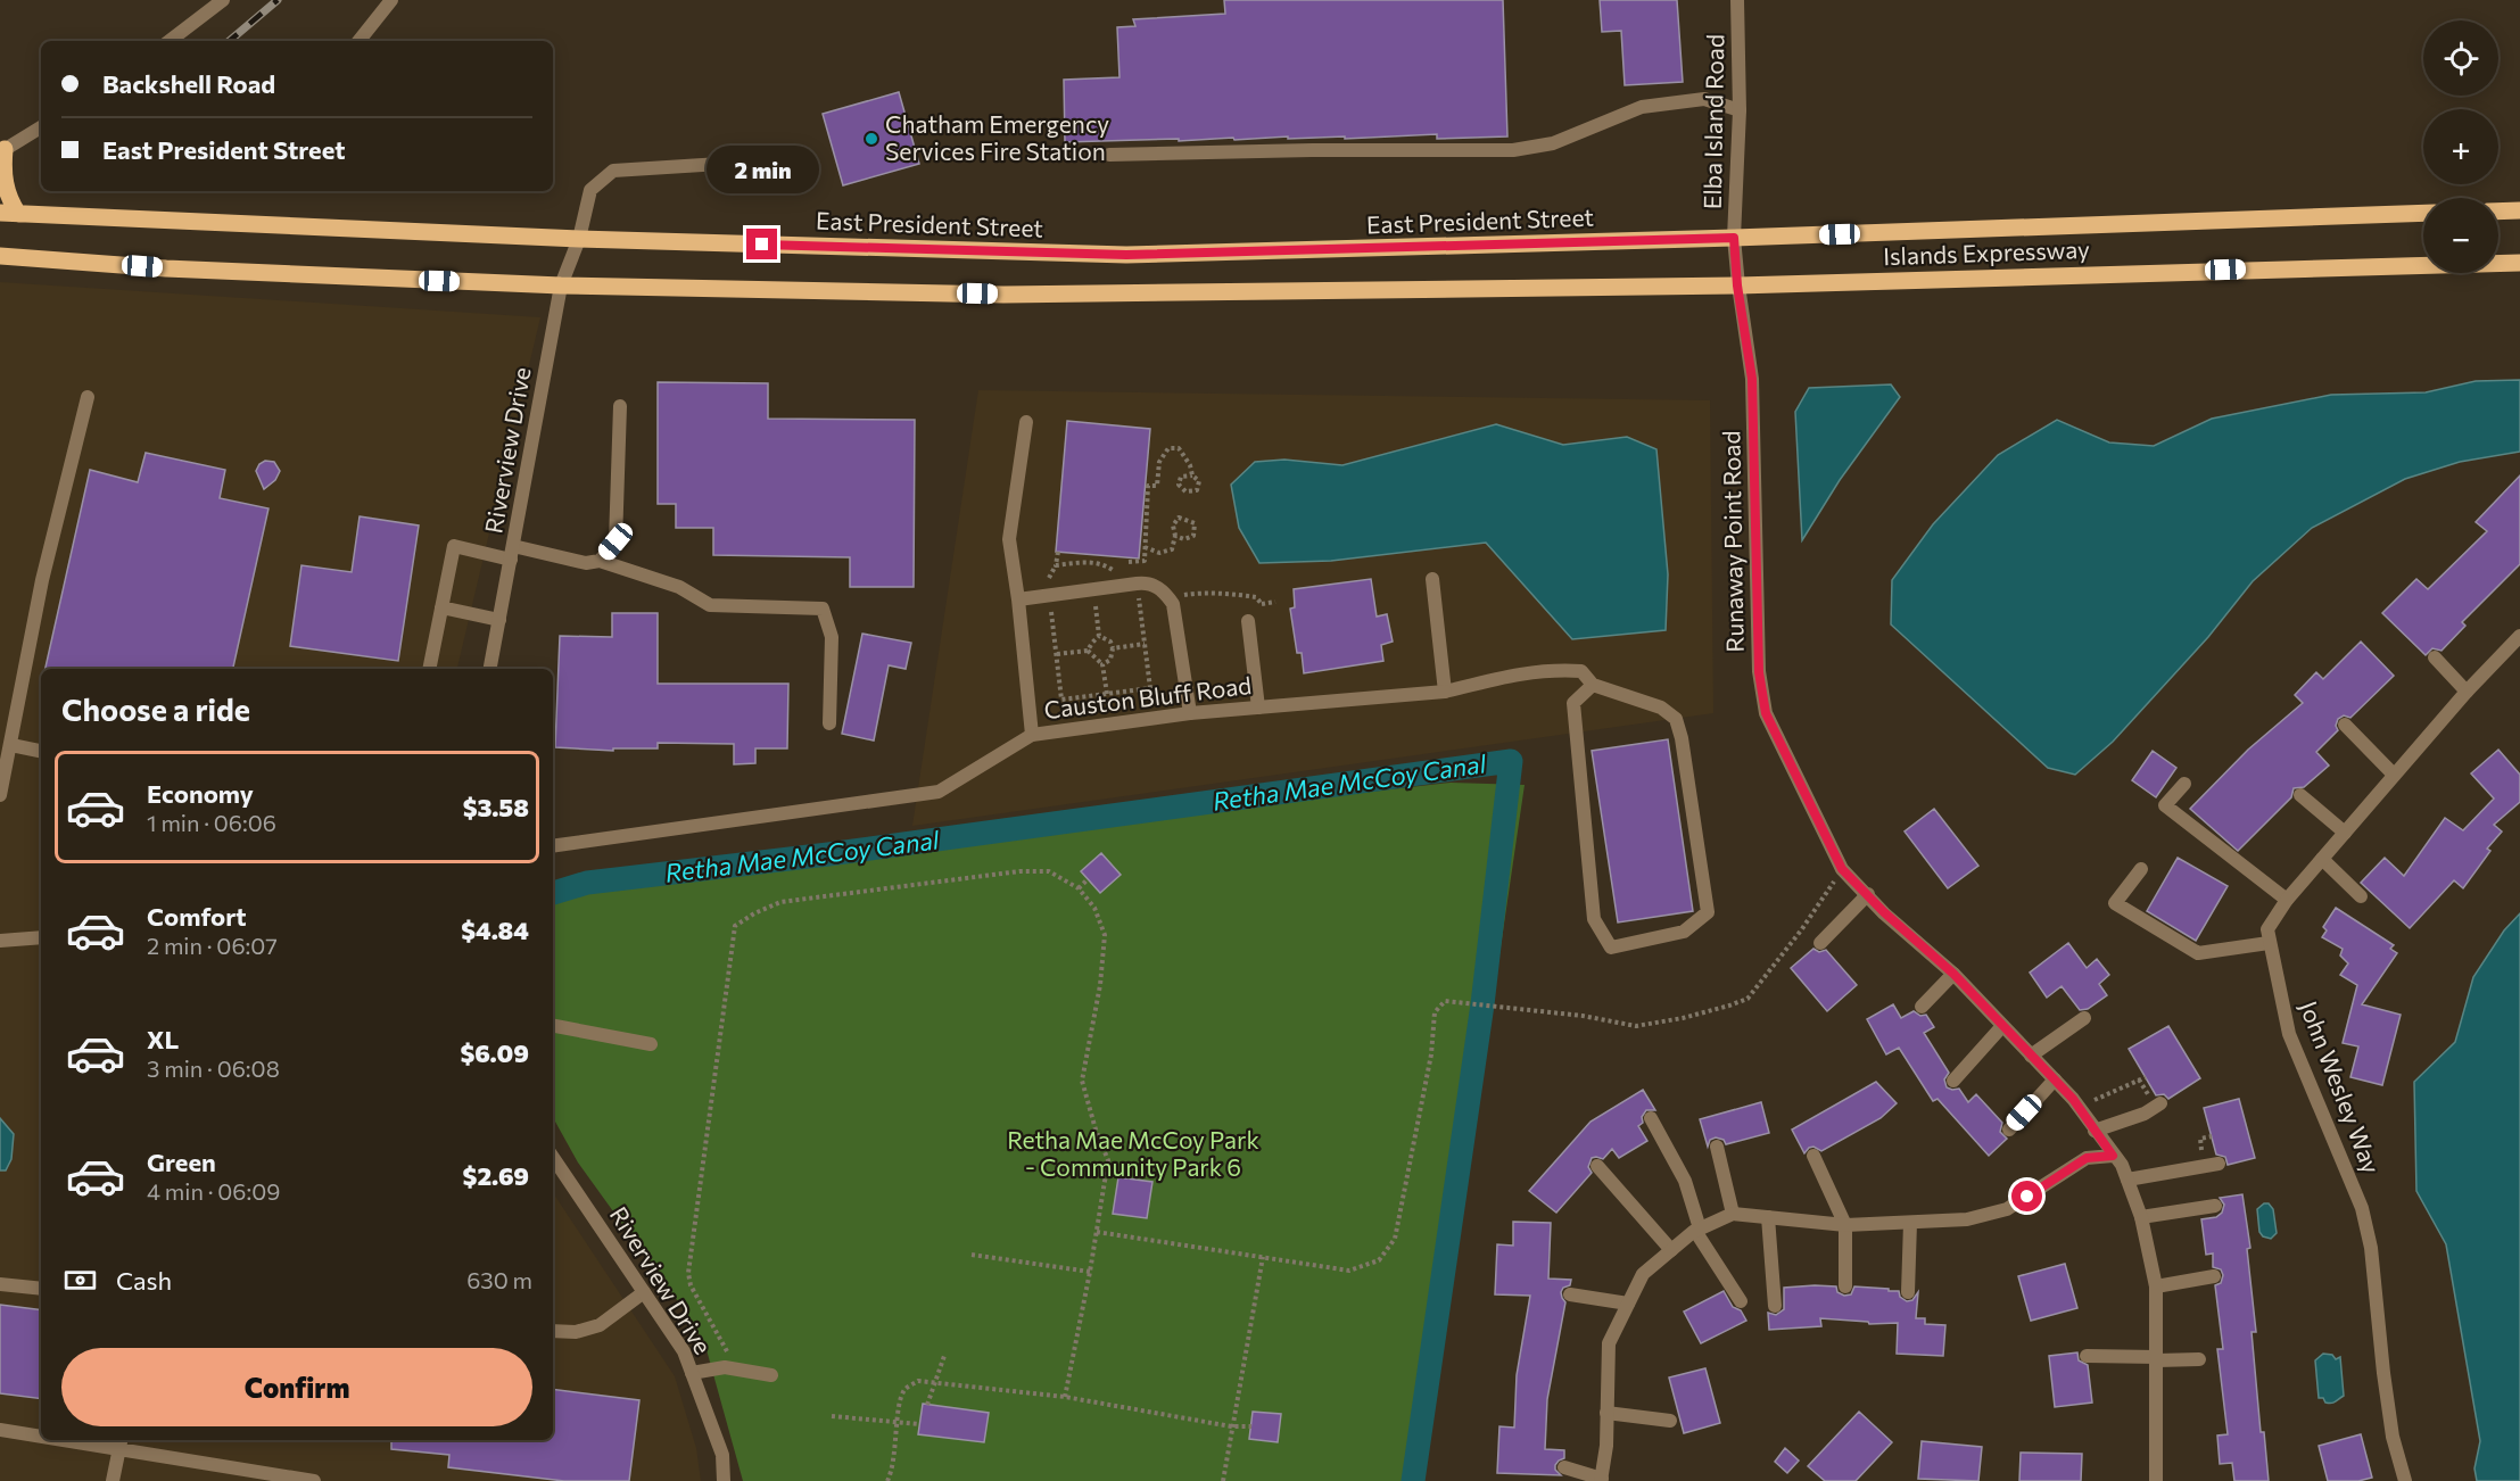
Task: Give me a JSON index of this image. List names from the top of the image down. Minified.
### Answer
{"streets":{"main road":["East President Street","Islands Expressway"],"street":["Elba Island Road","Riverview Drive","Runaway Point Road","Causton Bluff Road","John Wesley Way"]},"crossings":[["Elba Island Road","East President Street"],["Elba Island Road","Islands Expressway"],["Elba Island Road","Runaway Point Road"],["East President Street","Islands Expressway"],["East President Street","Riverview Drive"],["Islands Expressway","Riverview Drive"],["Islands Expressway","Runaway Point Road"]],"water":["Retha Mae McCoy Canal"],"parks":["Retha Mae McCoy Park - Community Park 6"],"places":["Chatham Emergency Services Fire Station"],"page":{"map_buttons":["+","−"],"banner":["Backshell Road","East President Street"],"bubble":"2 min","heading":"Choose a ride","list":[{"name":"Economy","note":"1 min · 06:06","value":"$3.58"},{"name":"Comfort","note":"2 min · 06:07","value":"$4.84"},{"name":"XL","note":"3 min · 06:08","value":"$6.09"},{"name":"Green","note":"4 min · 06:09","value":"$2.69"}],"pay":["Cash","630 m"],"buttons":"Confirm"}}
